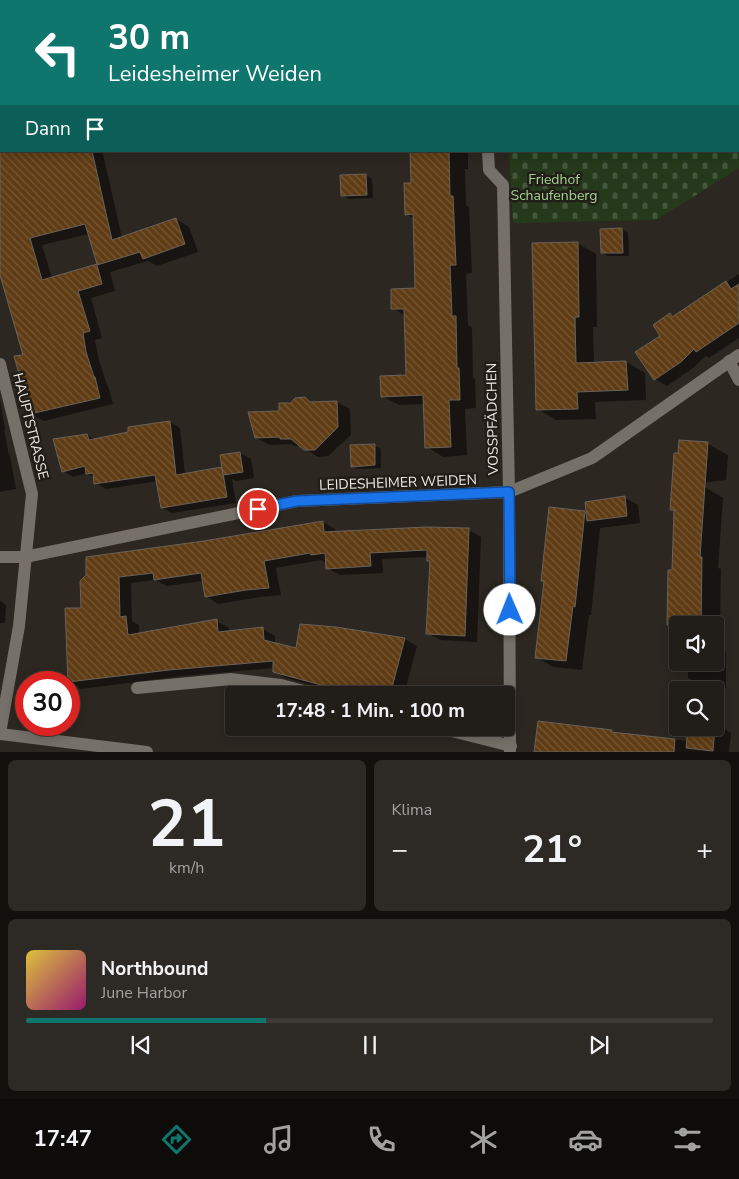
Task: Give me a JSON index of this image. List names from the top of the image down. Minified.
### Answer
{"streets":{"street":["VOSSPFÄDCHEN","HAUPTSTRASSE","LEIDESHEIMER WEIDEN"]},"crossings":[["VOSSPFÄDCHEN","LEIDESHEIMER WEIDEN"],["HAUPTSTRASSE","LEIDESHEIMER WEIDEN"]],"parks":["Friedhof Schaufenberg"],"page":{"turn":["30 m","Leidesheimer Weiden"],"then":"Dann","limit":"30","trip":"17:48 · 1 Min. · 100 m","tile":[["21","km/h"],"Klima"],"heat":["−","21°","+"],"song":["Northbound","June Harbor"],"tabs":"17:47"}}
